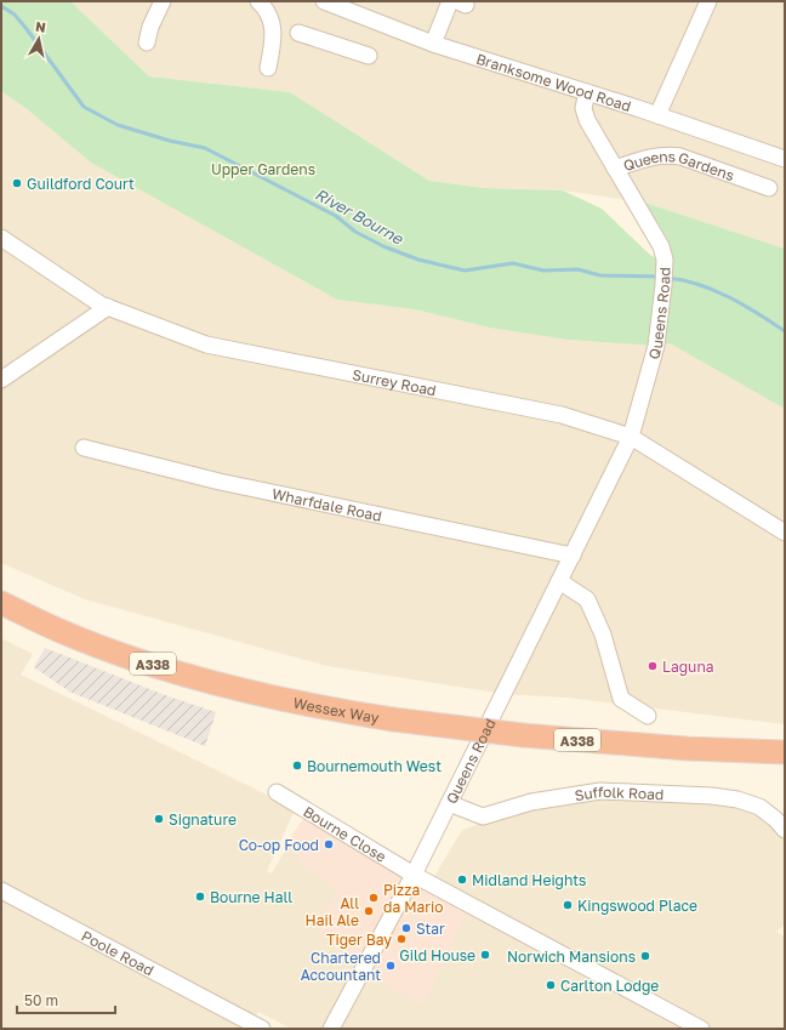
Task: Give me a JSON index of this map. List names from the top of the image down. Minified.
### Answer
{"streets":{"highway":["A338","Wessex Way"],"street":["Branksome Wood Road","Queens Gardens","Queens Road","Surrey Road","Wharfdale Road","Suffolk Road","Bourne Close","Poole Road"]},"crossings":[["Branksome Wood Road","Queens Road"],["Queens Gardens","Queens Road"],["Queens Road","Surrey Road"],["Queens Road","Wharfdale Road"],["Queens Road","Suffolk Road"],["Queens Road","Bourne Close"]],"water":["River Bourne"],"parks":["Upper Gardens"],"places":["Guildford Court","Laguna","Bournemouth West","Signature","Co-op Food","Midland Heights","Bourne Hall","Pizza da Mario","Kingswood Place","All Hail Ale","Star","Tiger Bay","Gild House","Norwich Mansions","Chartered Accountant","Carlton Lodge"],"scale_bar":"50 m","north":"top"}
